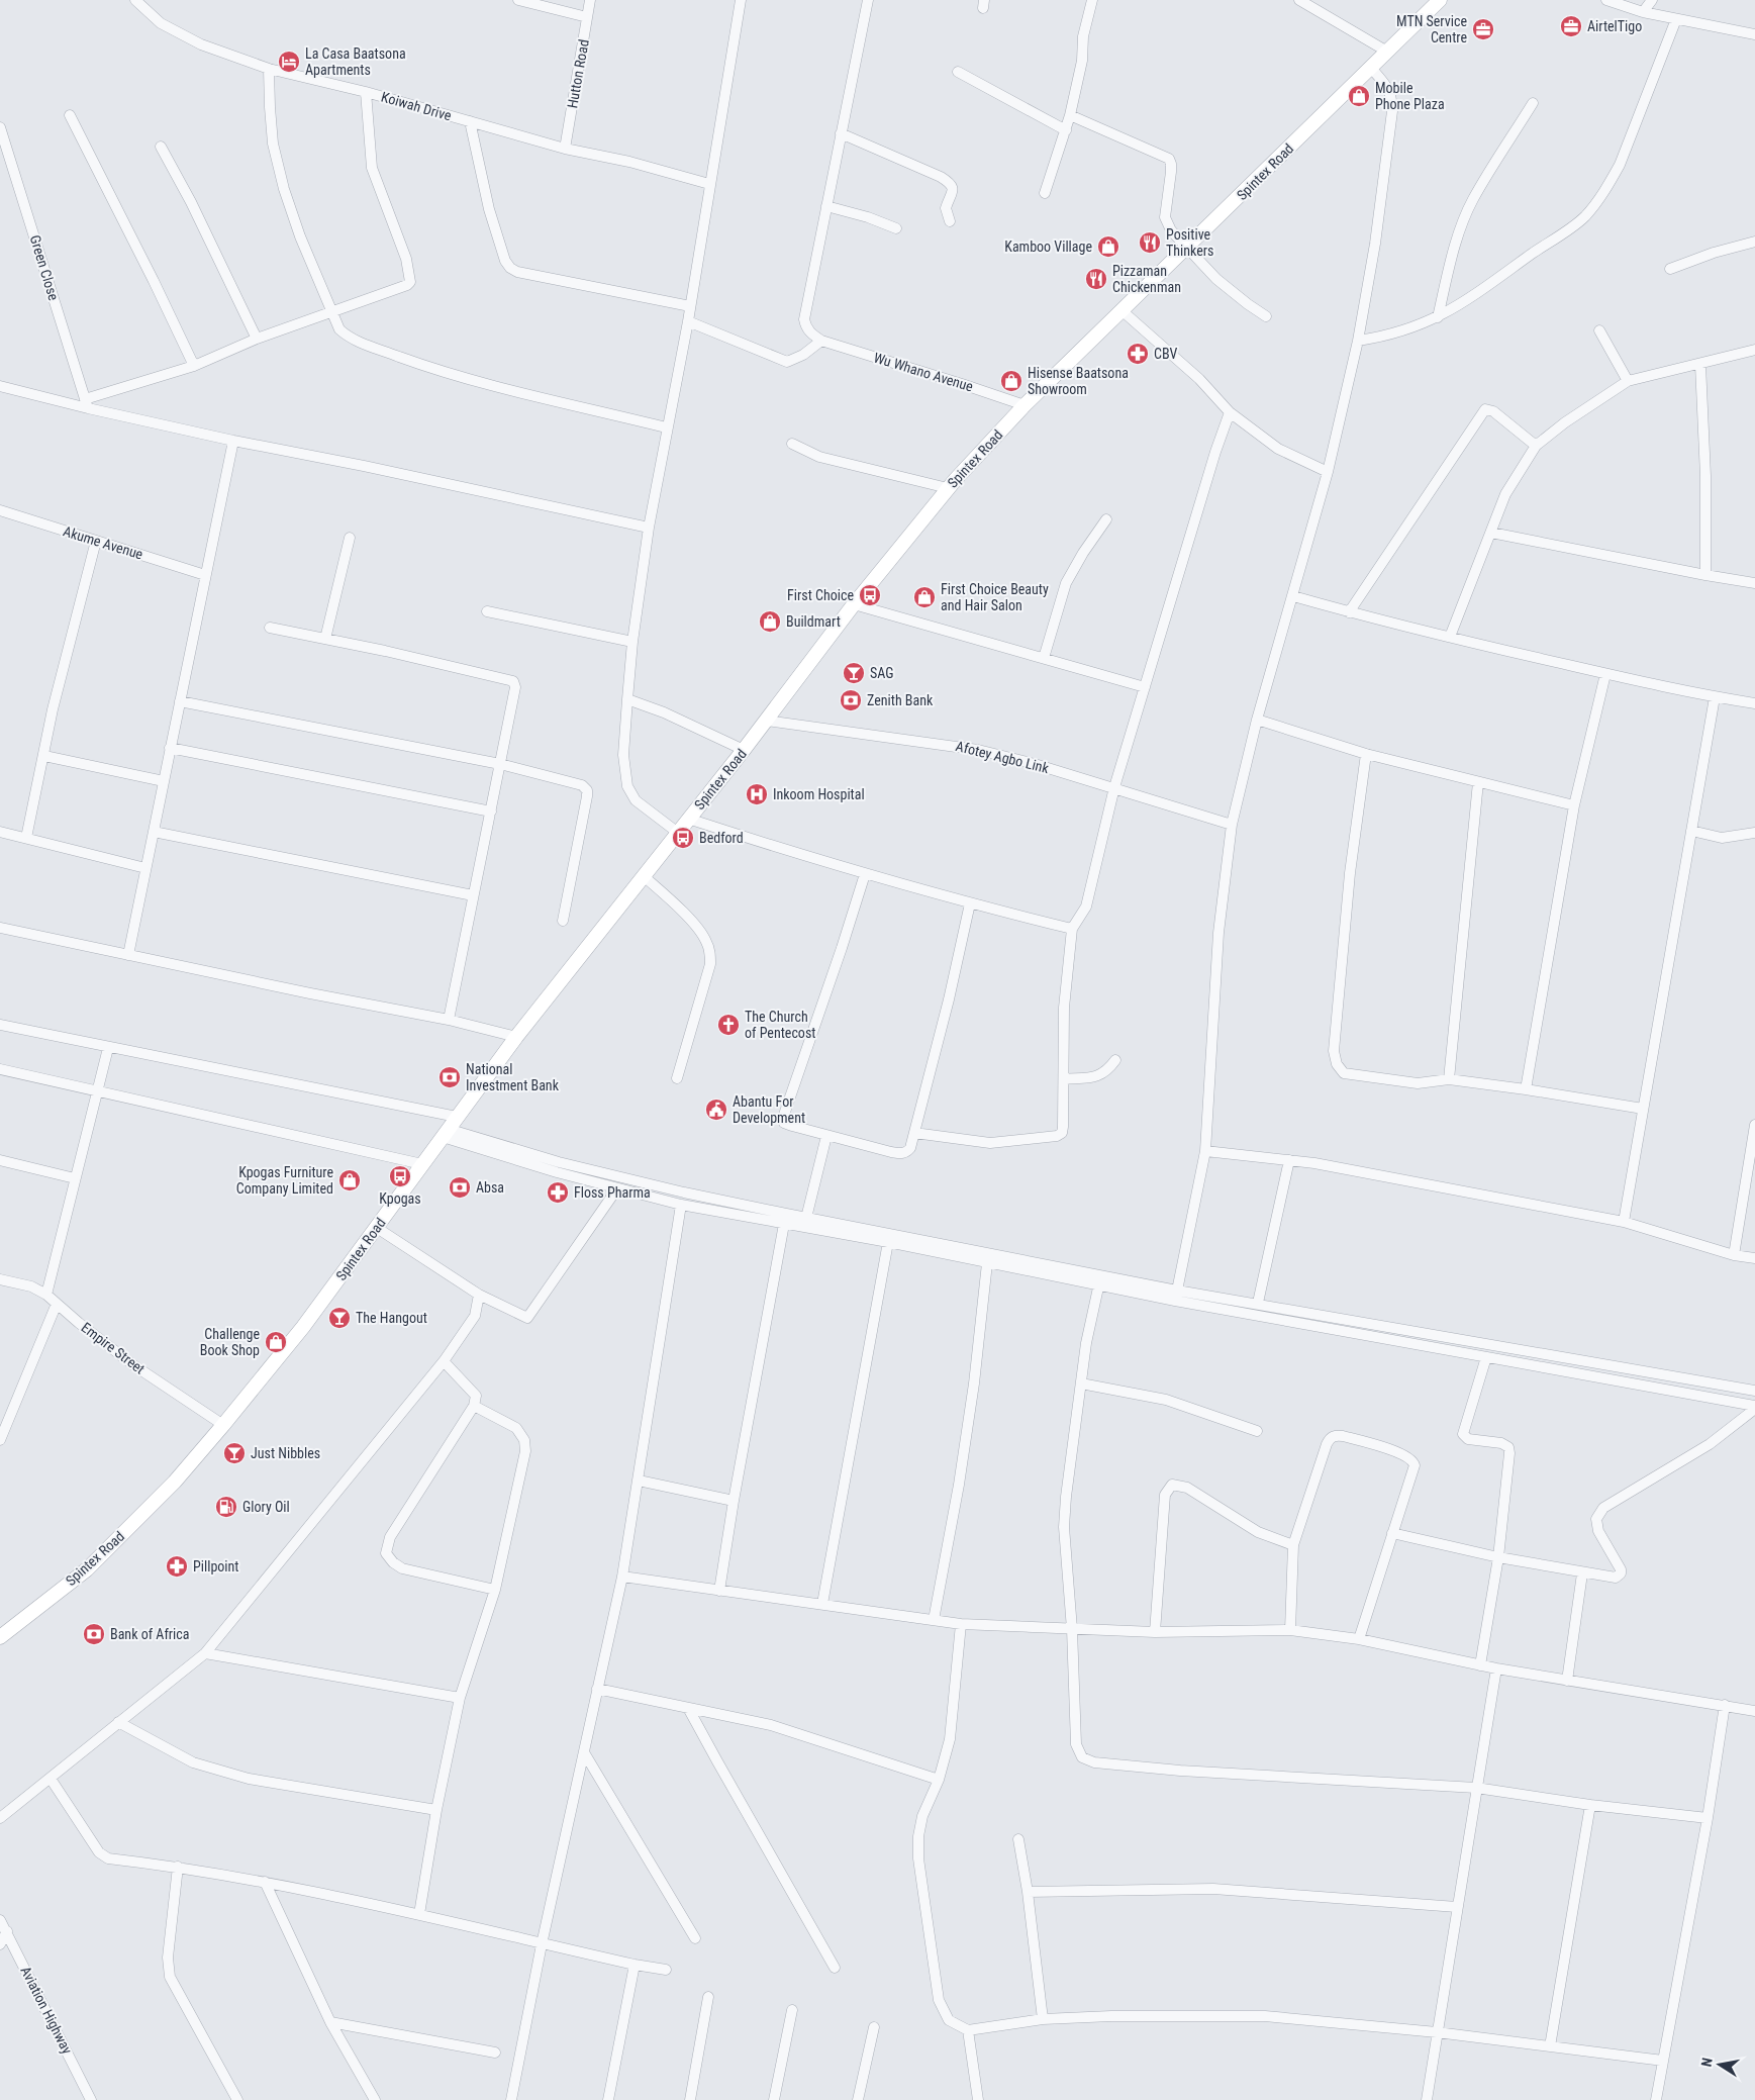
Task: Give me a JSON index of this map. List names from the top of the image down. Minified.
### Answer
{"streets":{"main road":["Spintex Road"],"street":["Hutton Road","Koiwah Drive","Green Close","Wu Whano Avenue","Akume Avenue","Afotey Agbo Link","Empire Street","Aviation Highway"]},"crossings":[["Hutton Road","Koiwah Drive"],["Spintex Road","Wu Whano Avenue"],["Spintex Road","Afotey Agbo Link"],["Spintex Road","Empire Street"]],"places":{"office":["AirtelTigo","MTN Service Centre"],"hotel":["La Casa Baatsona Apartments"],"shop":["Mobile Phone Plaza","Kamboo Village","Hisense Baatsona Showroom","First Choice Beauty and Hair Salon","Buildmart","Kpogas Furniture Company Limited","Challenge Book Shop"],"restaurant":["Positive Thinkers","Pizzaman Chickenman"],"pharmacy":["CBV","Floss Pharma","Pillpoint"],"bus stop":["First Choice","Bedford","Kpogas"],"bar":["SAG","The Hangout","Just Nibbles"],"bank":["Zenith Bank","National Investment Bank","Absa","Bank of Africa"],"hospital":["Inkoom Hospital"],"church":["The Church of Pentecost"],"public building":["Abantu For Development"],"fuel station":["Glory Oil"]},"north":"left"}
